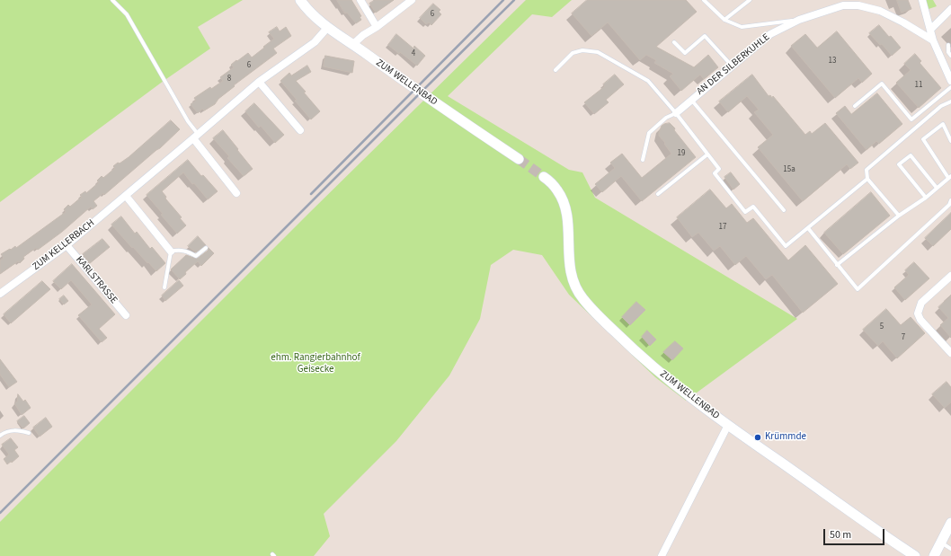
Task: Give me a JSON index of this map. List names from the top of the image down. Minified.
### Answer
{"streets":{"main road":["ZUM WELLENBAD"],"street":["AN DER SILBERKUHLE","ZUM KELLERBACH","KARLSTRASSE"]},"crossings":[["ZUM WELLENBAD","ZUM KELLERBACH"],["ZUM KELLERBACH","KARLSTRASSE"]],"parks":["ehm. Rangierbahnhof Geisecke"],"places":["Krümmde"],"house_numbers":["6","4","13","6","8","11","19","15a","17","5","7"],"scale_bar":"50 m"}
